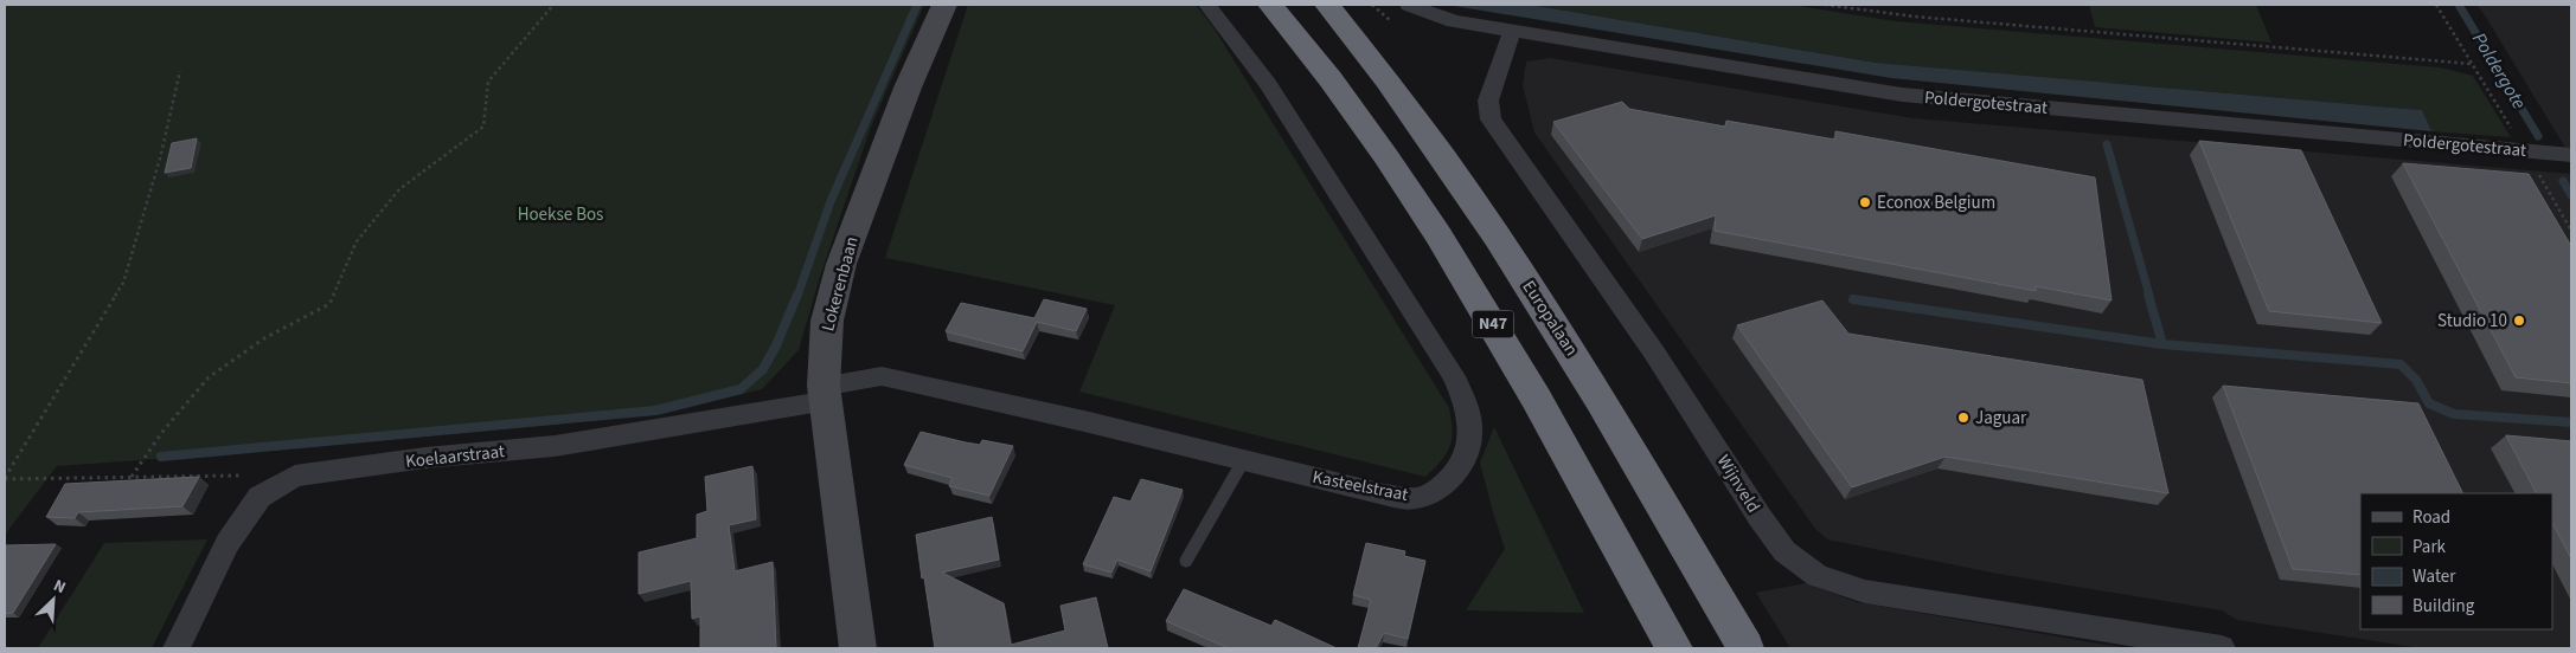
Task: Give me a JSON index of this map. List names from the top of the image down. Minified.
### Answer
{"streets":{"highway":["Europalaan","N47"],"street":["Poldergotestraat","Lokerenbaan","Koelaarstraat","Wijnveld","Kasteelstraat"]},"crossings":[["Poldergotestraat","Wijnveld"],["Lokerenbaan","Koelaarstraat"],["Lokerenbaan","Kasteelstraat"],["Koelaarstraat","Kasteelstraat"]],"water":["Poldergote"],"parks":["Hoekse Bos"],"places":["Econox Belgium","Studio 10","Jaguar"],"legend":["Road","Park","Water","Building"],"north":"top right"}
